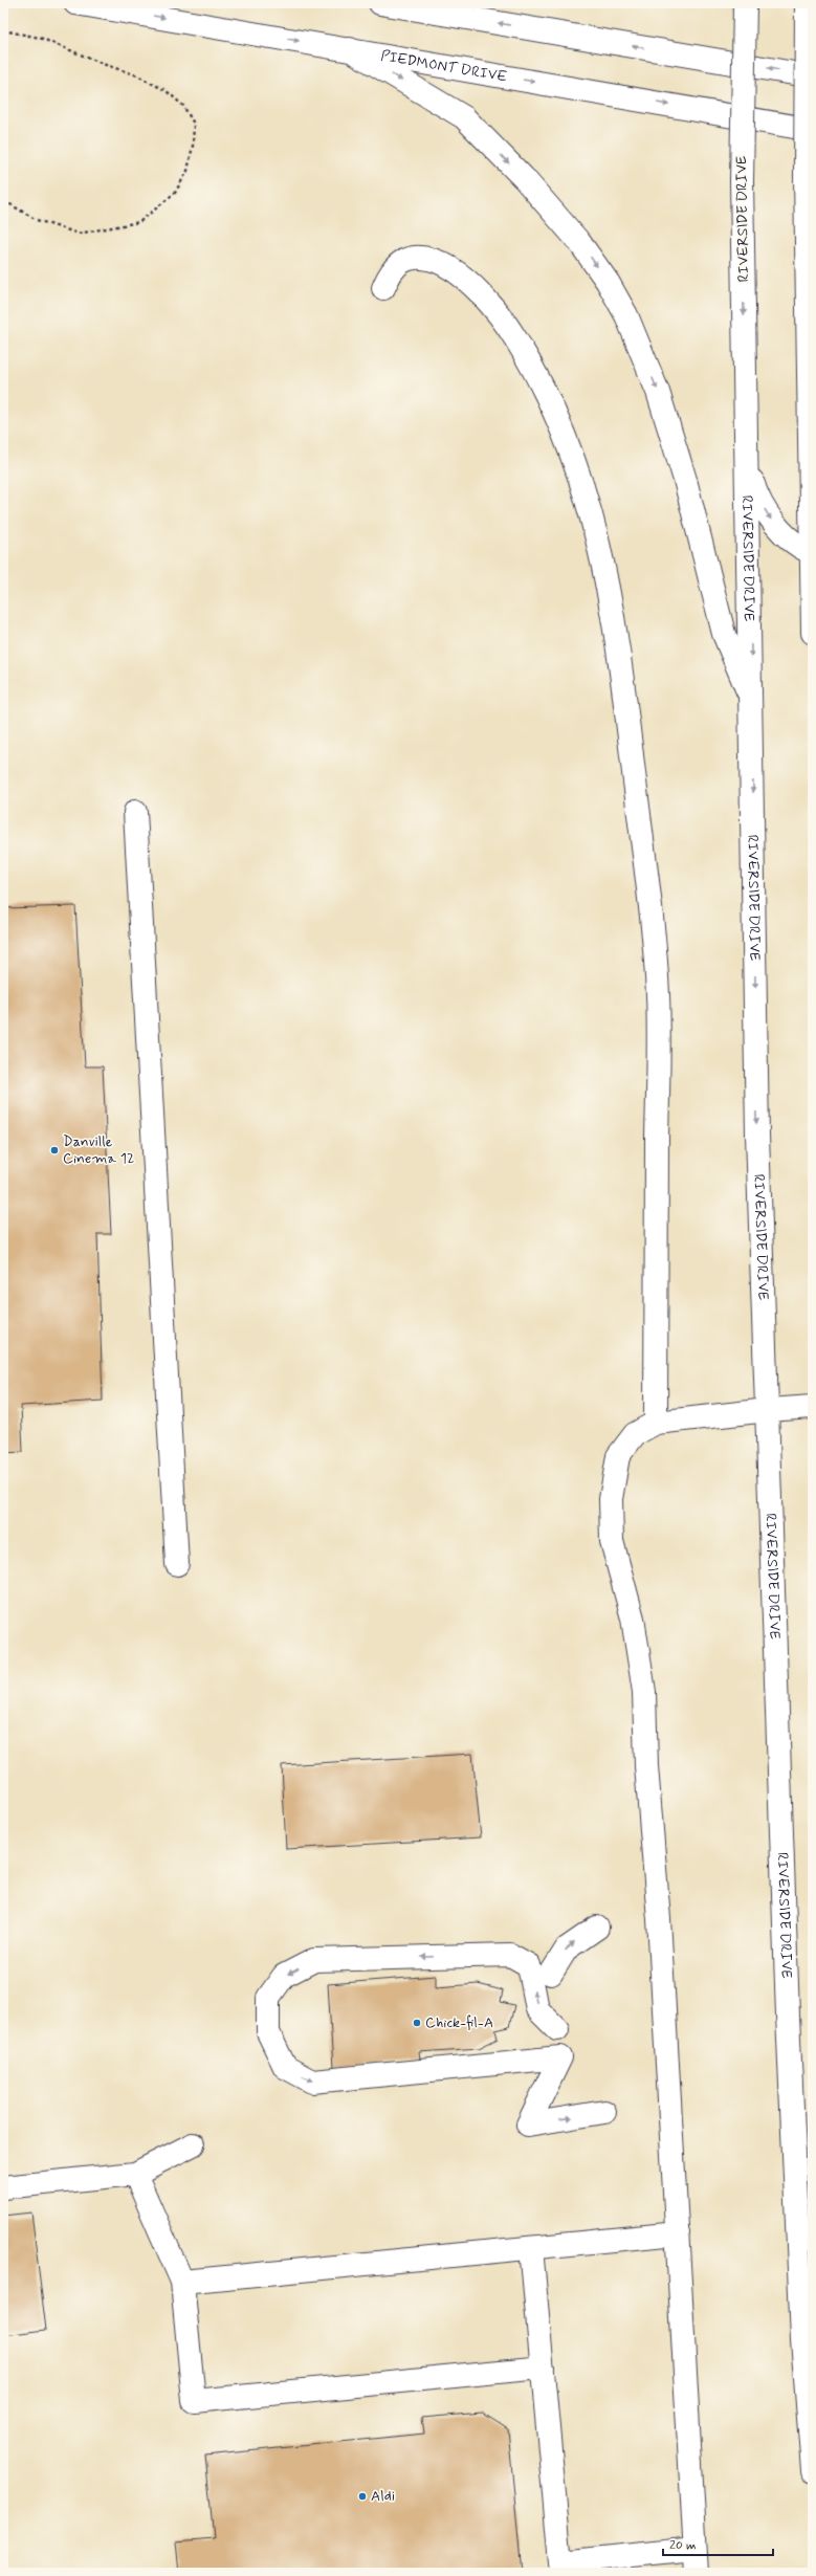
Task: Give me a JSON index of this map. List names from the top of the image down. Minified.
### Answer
{"streets":{"main road":["PIEDMONT DRIVE","RIVERSIDE DRIVE"]},"places":["Danville Cinema 12","Chick-fil-A","Aldi"],"scale_bar":"20 m"}
